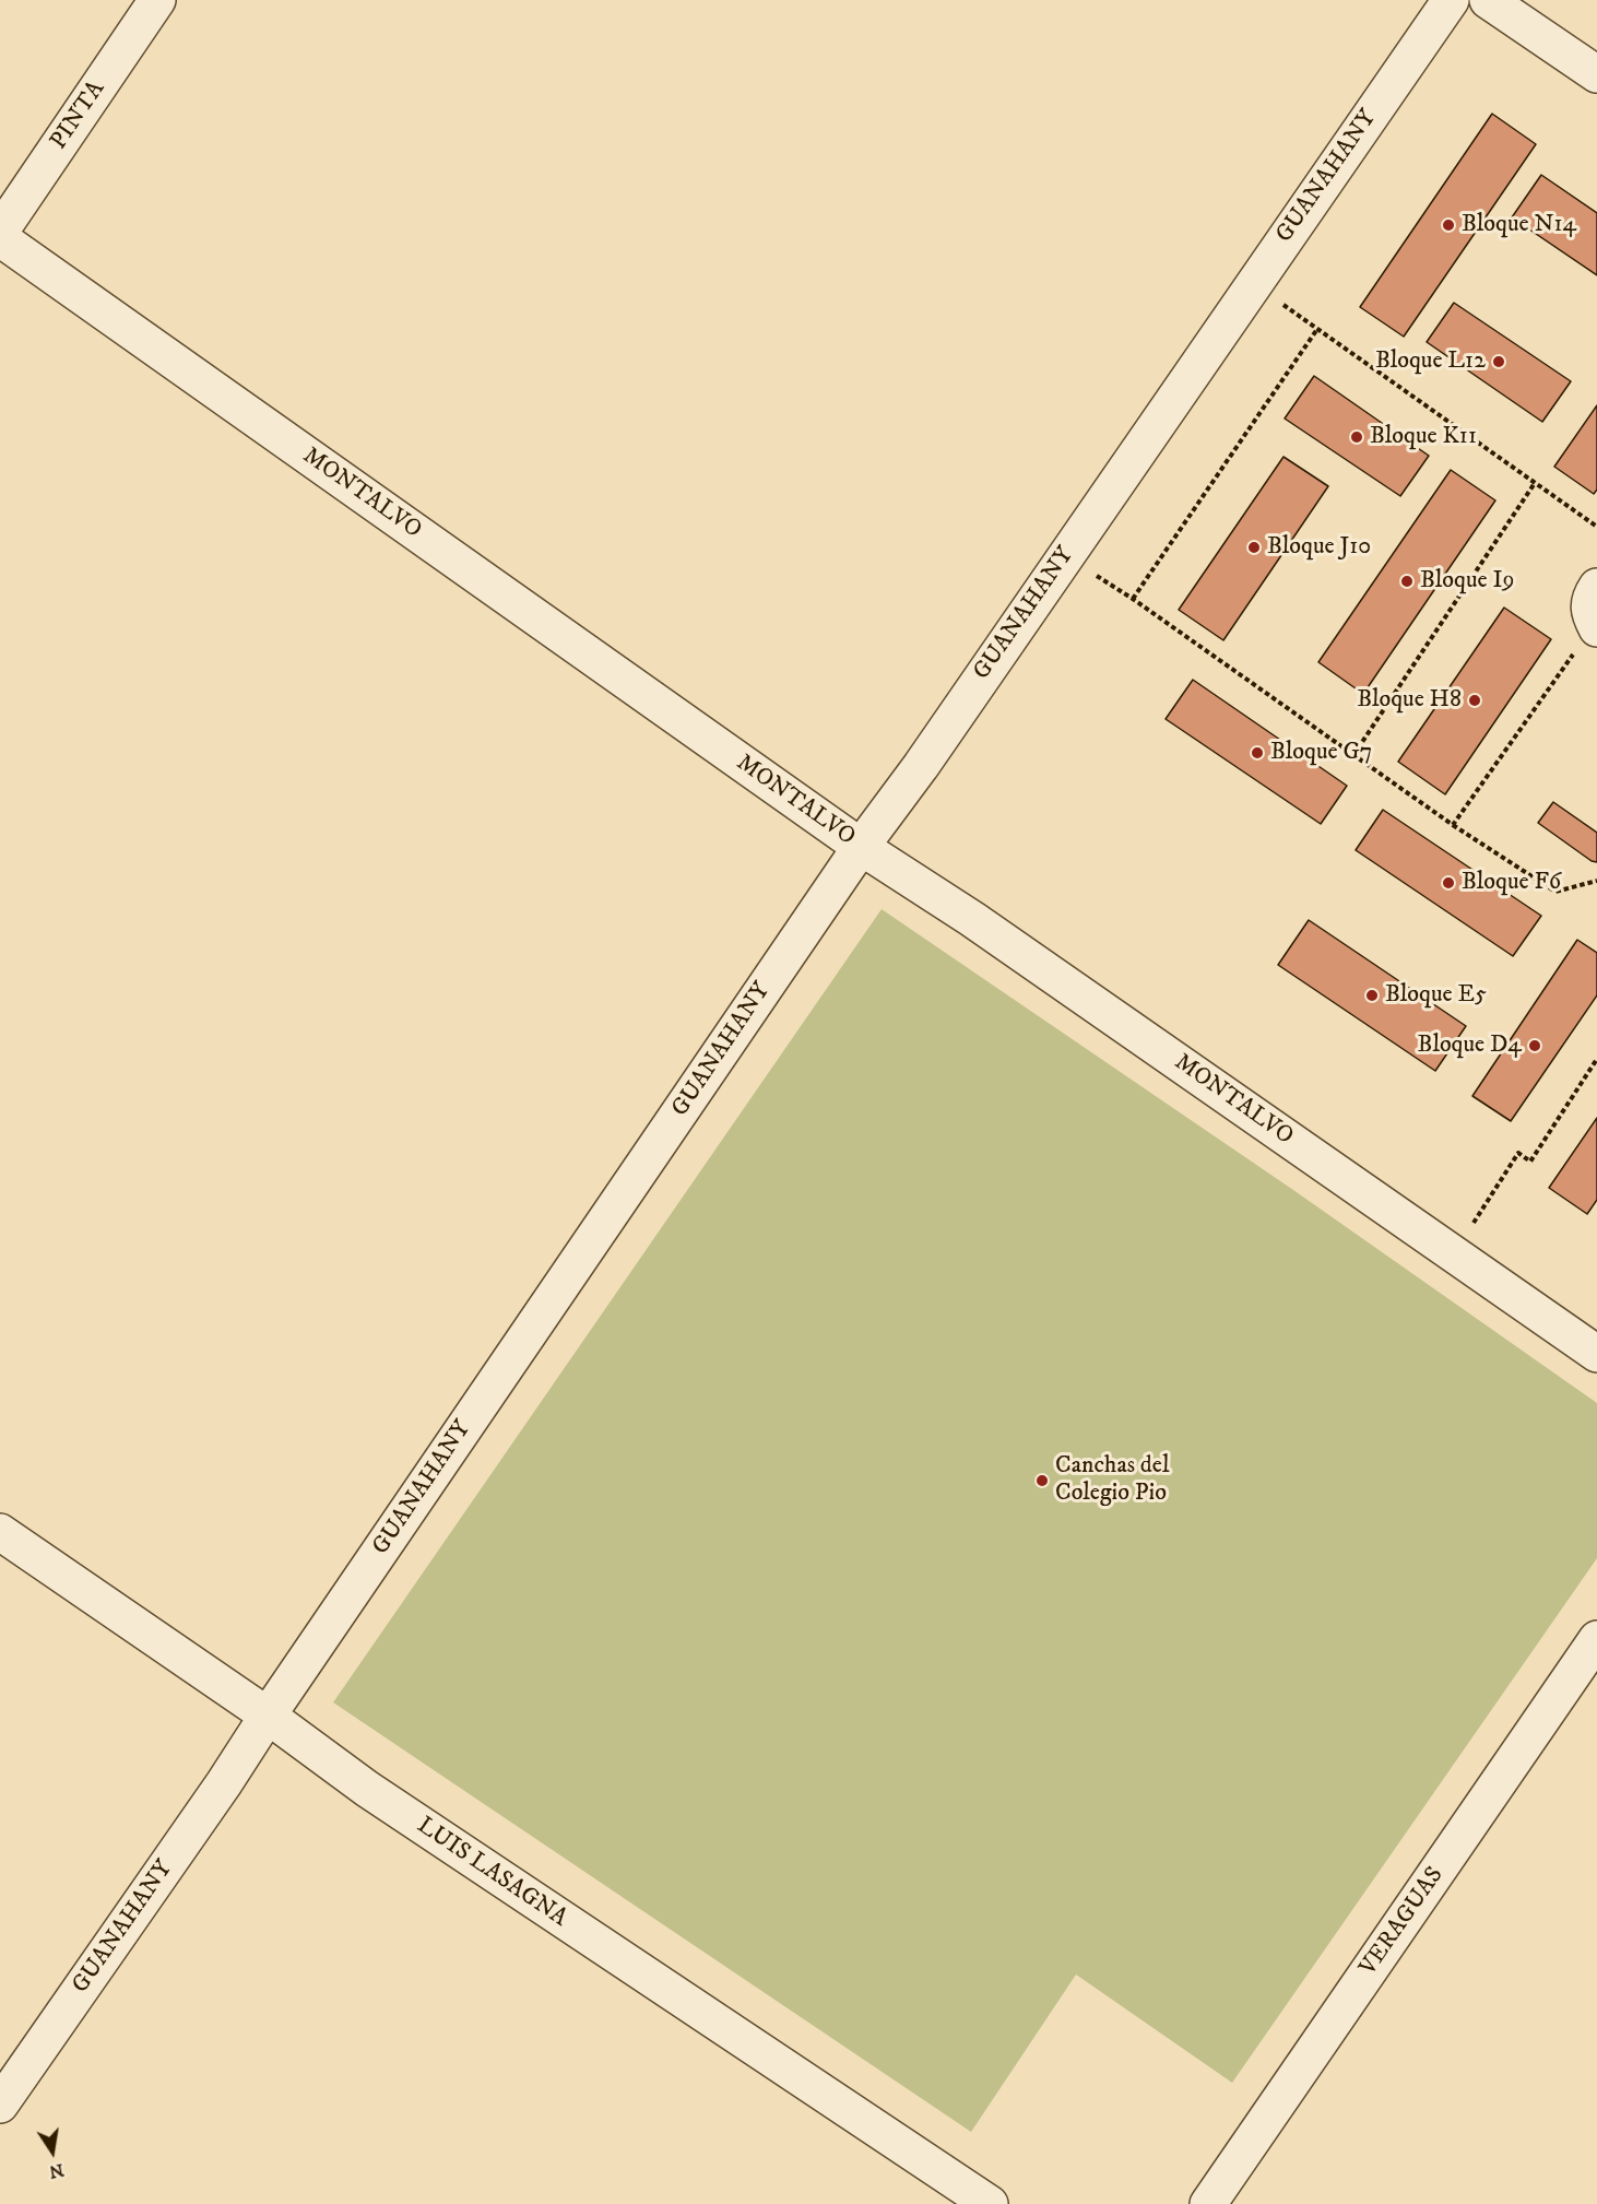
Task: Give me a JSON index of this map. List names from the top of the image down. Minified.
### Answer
{"streets":{"street":["PINTA","GUANAHANY","MONTALVO","LUIS LASAGNA","VERAGUAS"]},"crossings":[["GUANAHANY","MONTALVO"],["GUANAHANY","LUIS LASAGNA"]],"places":["Bloque N14","Bloque L12","Bloque K11","Bloque J10","Bloque I9","Bloque H8","Bloque G7","Bloque F6","Bloque E5","Bloque D4","Canchas del Colegio Pio"],"north":"bottom"}
